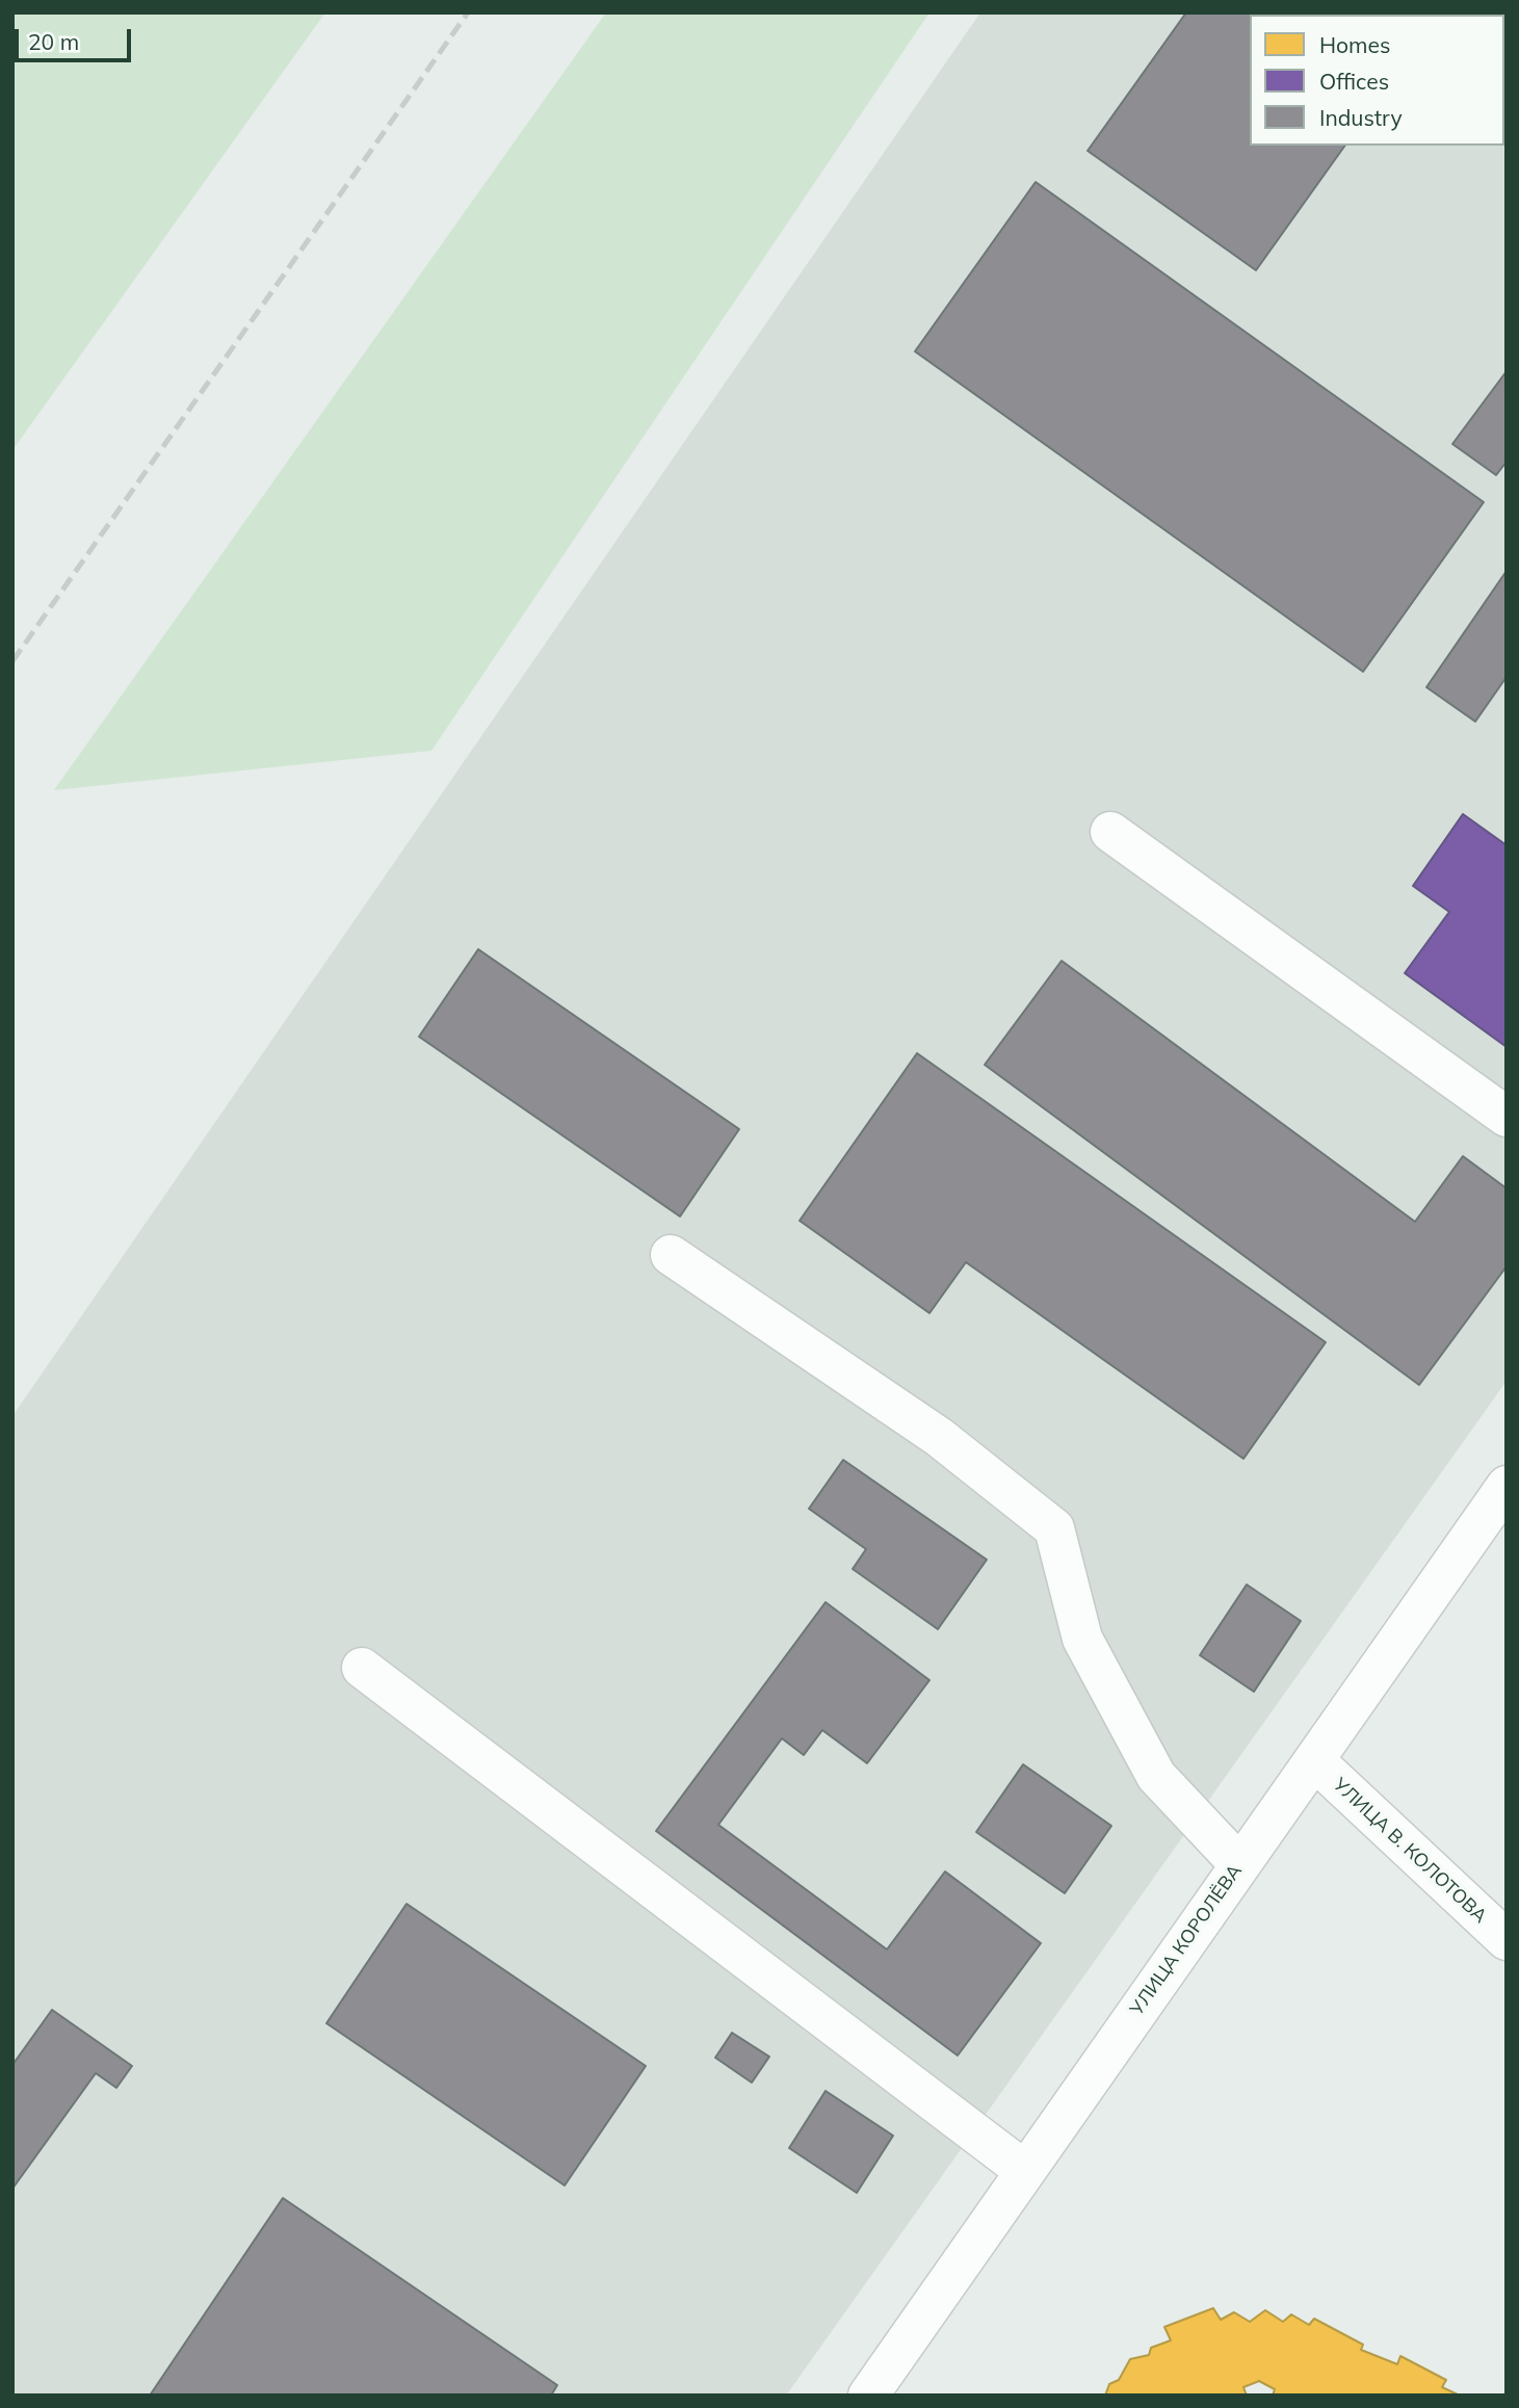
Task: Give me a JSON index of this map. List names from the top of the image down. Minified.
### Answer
{"streets":{"street":["УЛИЦА В. КОЛОТОВА","УЛИЦА КОРОЛЁВА"]},"crossings":[["УЛИЦА В. КОЛОТОВА","УЛИЦА КОРОЛЁВА"]],"legend":["Homes","Offices","Industry"],"scale_bar":"20 m"}
